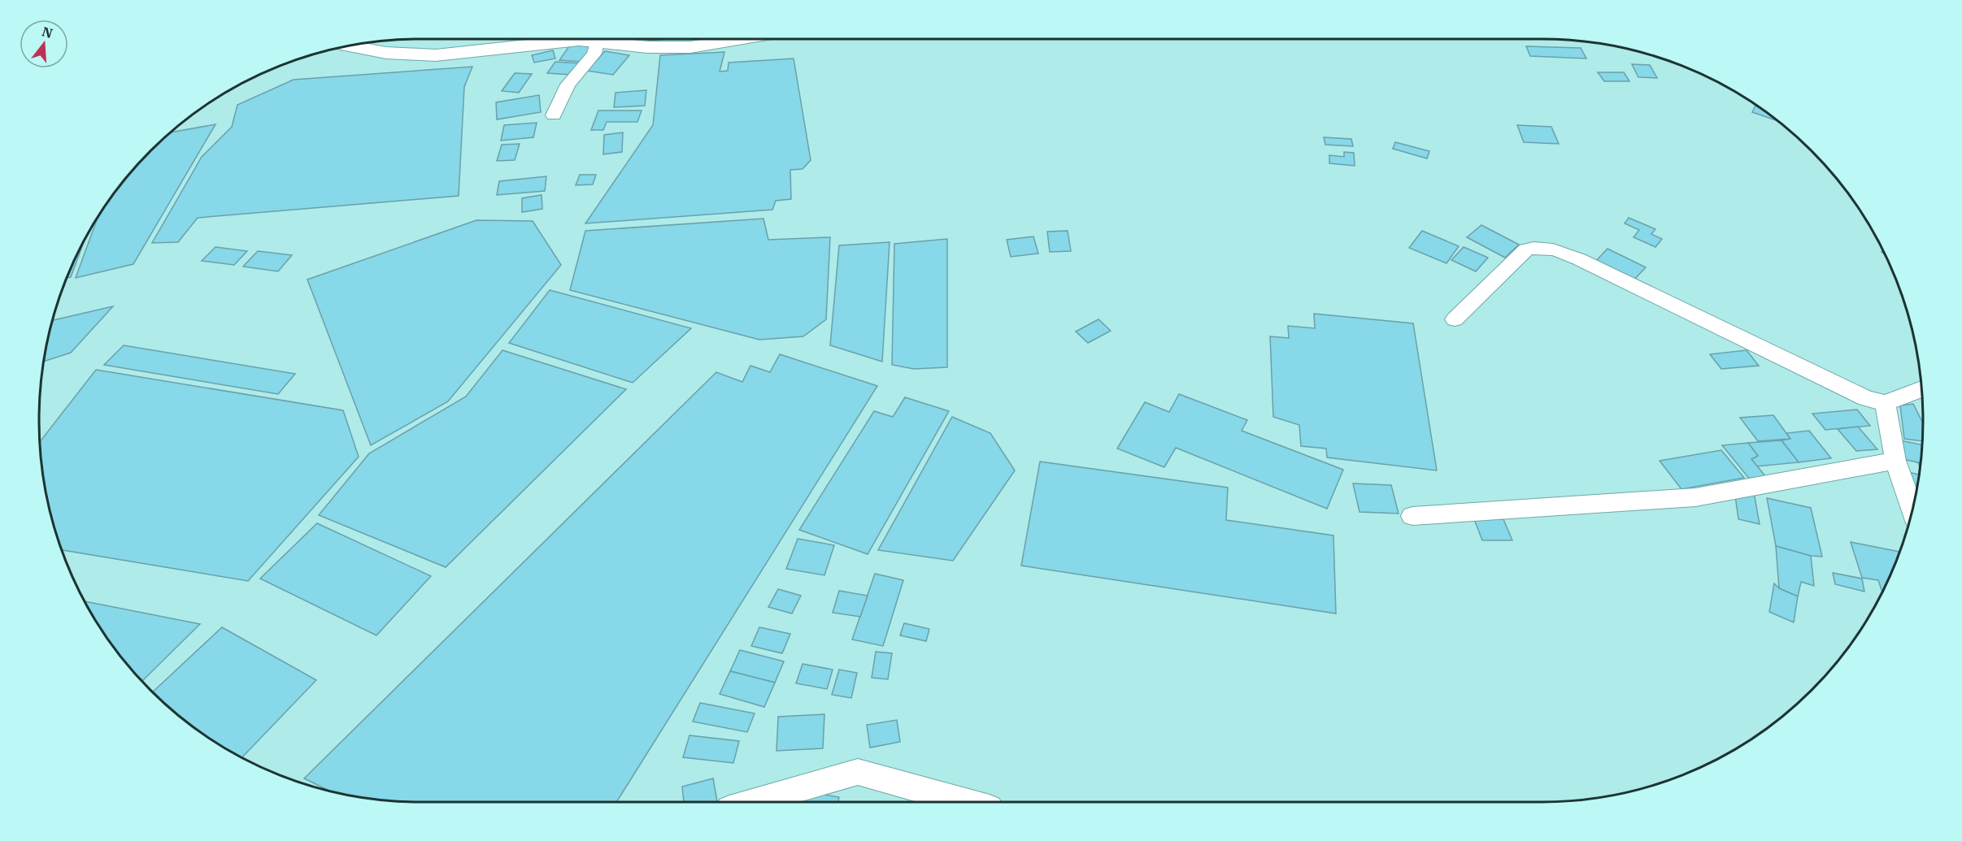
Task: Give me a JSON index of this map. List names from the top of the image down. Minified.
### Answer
{"north":"top"}
